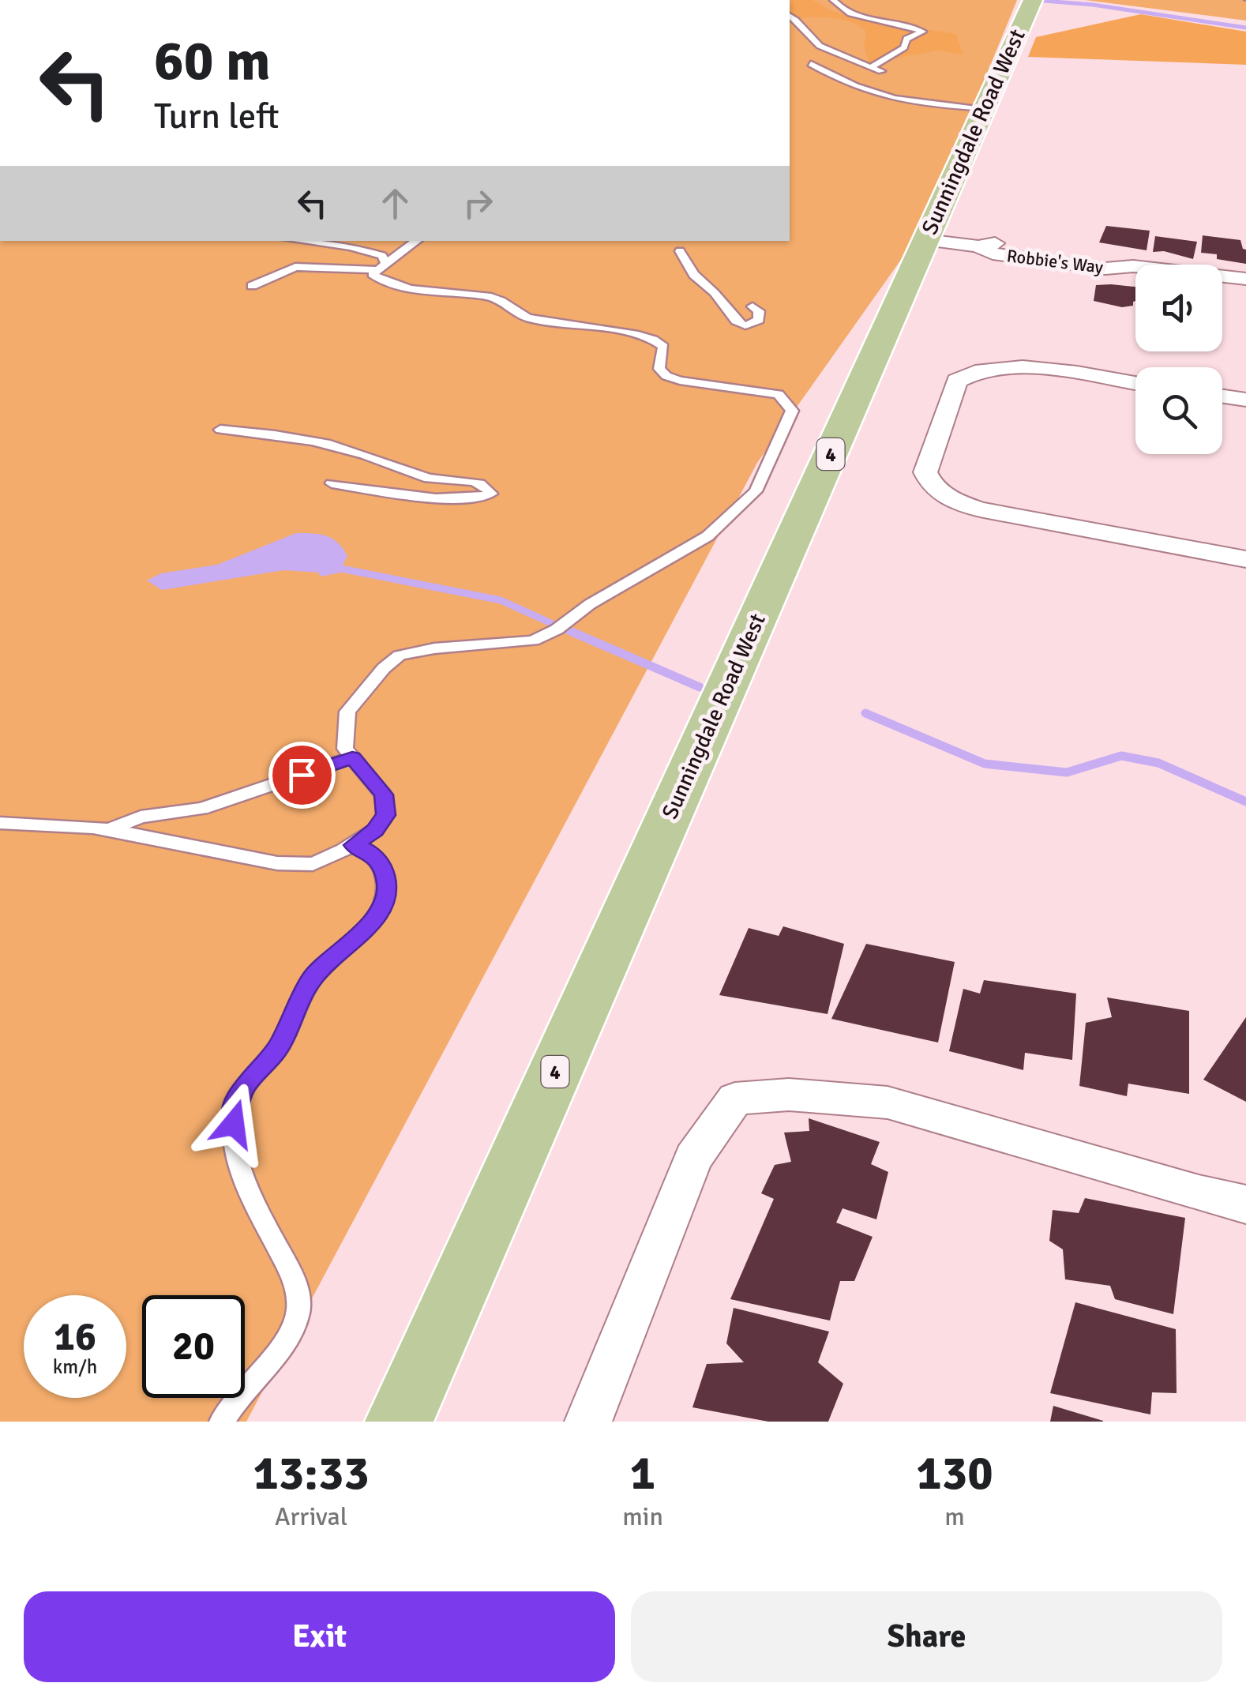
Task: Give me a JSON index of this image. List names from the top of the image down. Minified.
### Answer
{"streets":{"main road":["Sunningdale Road West","4"],"street":["Robbie's Way"]},"crossings":[["Sunningdale Road West","Robbie's Way"]],"page":{"turn":["60 m","Turn left"],"speed":"16 km/h","limit":"20","eta":["13:33","Arrival","1","min","130","m"],"buttons":["Exit","Share"]}}
